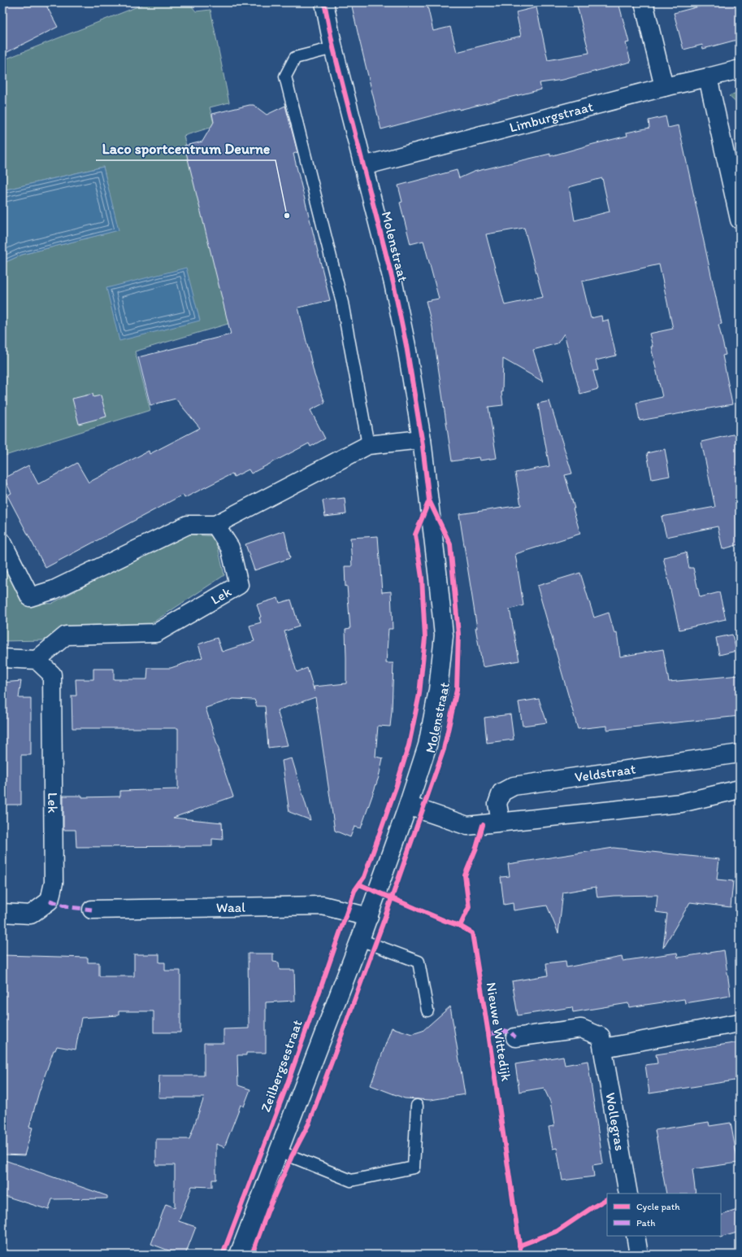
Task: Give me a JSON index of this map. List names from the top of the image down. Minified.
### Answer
{"streets":{"street":["Limburgstraat","Molenstraat","Lek","Veldstraat","Waal","Zeilbergsestraat","Wollegras"],"cycle path":["Nieuwe Wittedijk"]},"crossings":[["Limburgstraat","Molenstraat"],["Molenstraat","Waal"],["Molenstraat","Zeilbergsestraat"],["Waal","Zeilbergsestraat"]],"places":["Laco sportcentrum Deurne"],"legend":["Cycle path","Path"]}
